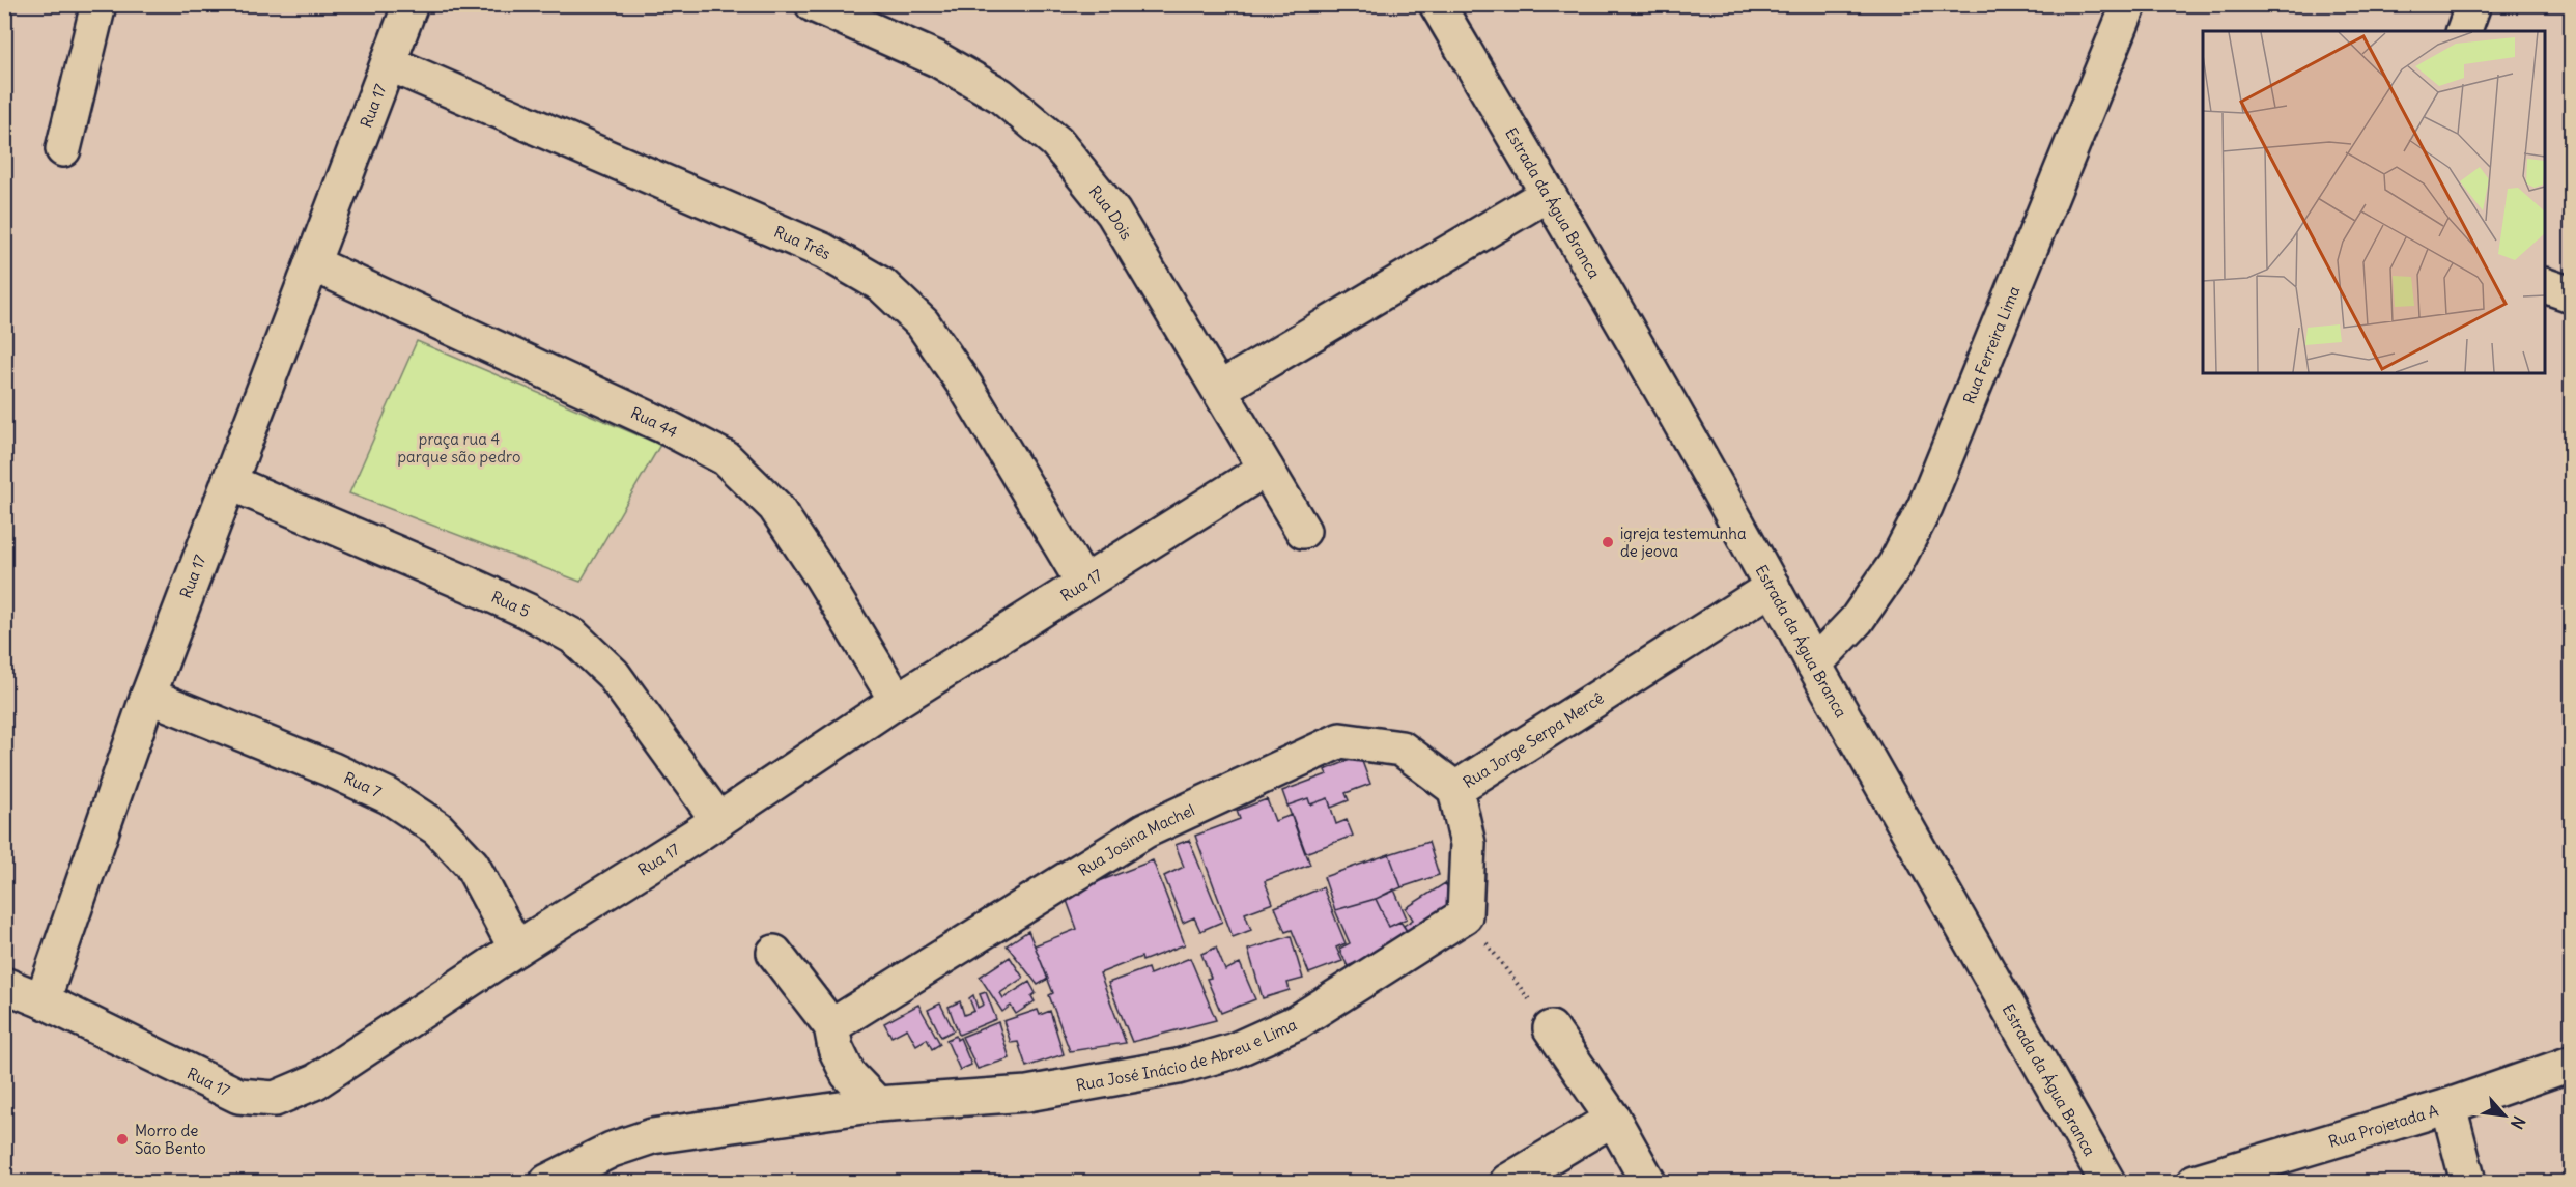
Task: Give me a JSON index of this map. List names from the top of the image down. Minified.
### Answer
{"streets":{"street":["Rua 17","Estrada da Água Branca","Rua Dois","Rua Três","Rua Ferreira Lima","Rua 44","Rua 5","Rua Jorge Serpa Mercê","Rua 7","Rua Josina Machel","Rua José Inácio de Abreu e Lima","Rua Projetada A"]},"crossings":[["Rua 17","Rua Dois"],["Rua 17","Rua Três"],["Rua 17","Rua 44"],["Rua 17","Rua 5"],["Rua 17","Rua 7"],["Estrada da Água Branca","Rua Ferreira Lima"],["Estrada da Água Branca","Rua Jorge Serpa Mercê"],["Rua Jorge Serpa Mercê","Rua Josina Machel"],["Rua Jorge Serpa Mercê","Rua José Inácio de Abreu e Lima"]],"parks":["praça rua 4 parque são pedro"],"places":["igreja testemunha de jeova","Morro de São Bento"],"north":"bottom right"}
